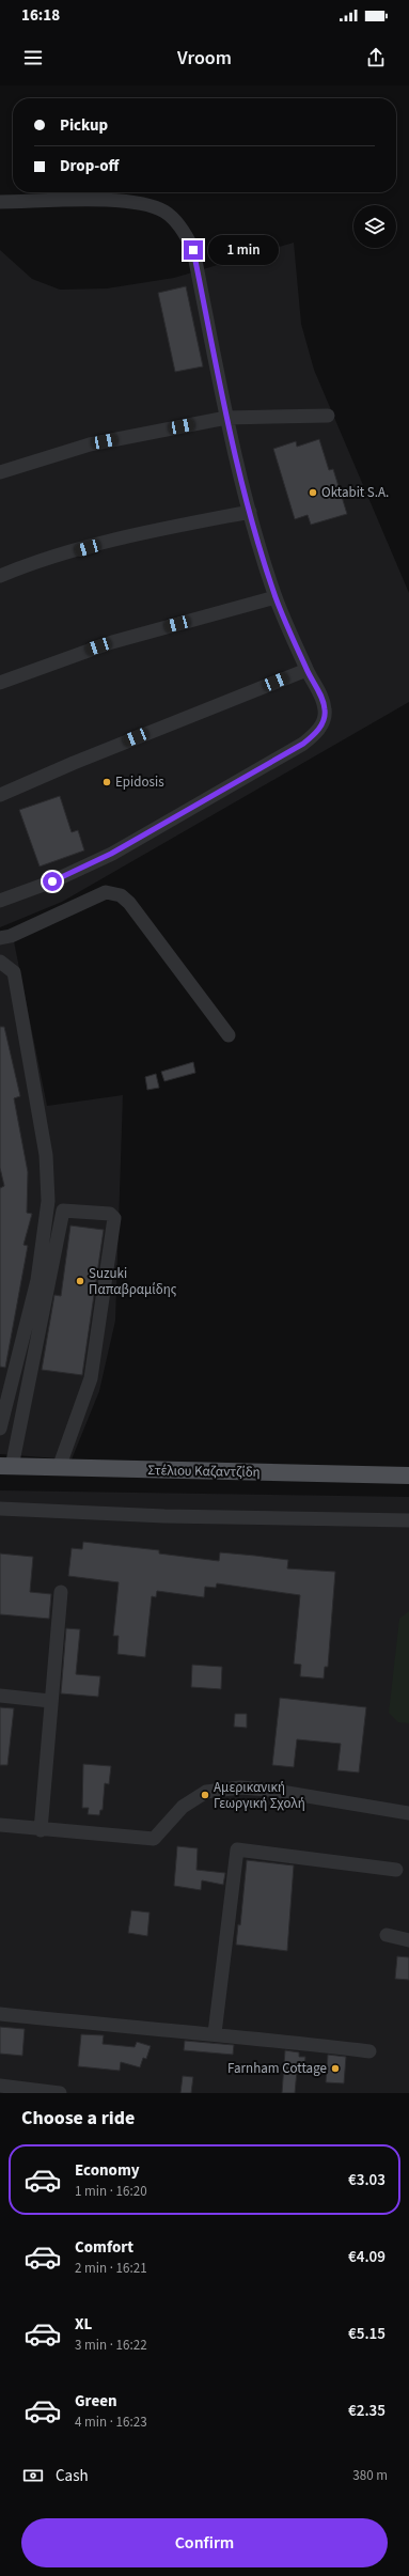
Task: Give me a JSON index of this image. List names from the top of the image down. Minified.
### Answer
{"streets":{"main road":["Στέλιου Καζαντζίδη"]},"places":["Oktabit S.A.","Epidosis","Suzuki Παπαβραμίδης","Αμερικανική Γεωργική Σχολή","Farnham Cottage"],"page":{"status":"16:18","header":"Vroom","banner":["Pickup","Drop-off"],"bubble":"1 min","heading":"Choose a ride","list":[{"name":"Economy","note":"1 min · 16:20","value":"€3.03"},{"name":"Comfort","note":"2 min · 16:21","value":"€4.09"},{"name":"XL","note":"3 min · 16:22","value":"€5.15"},{"name":"Green","note":"4 min · 16:23","value":"€2.35"}],"pay":["Cash","380 m"],"buttons":"Confirm"}}
